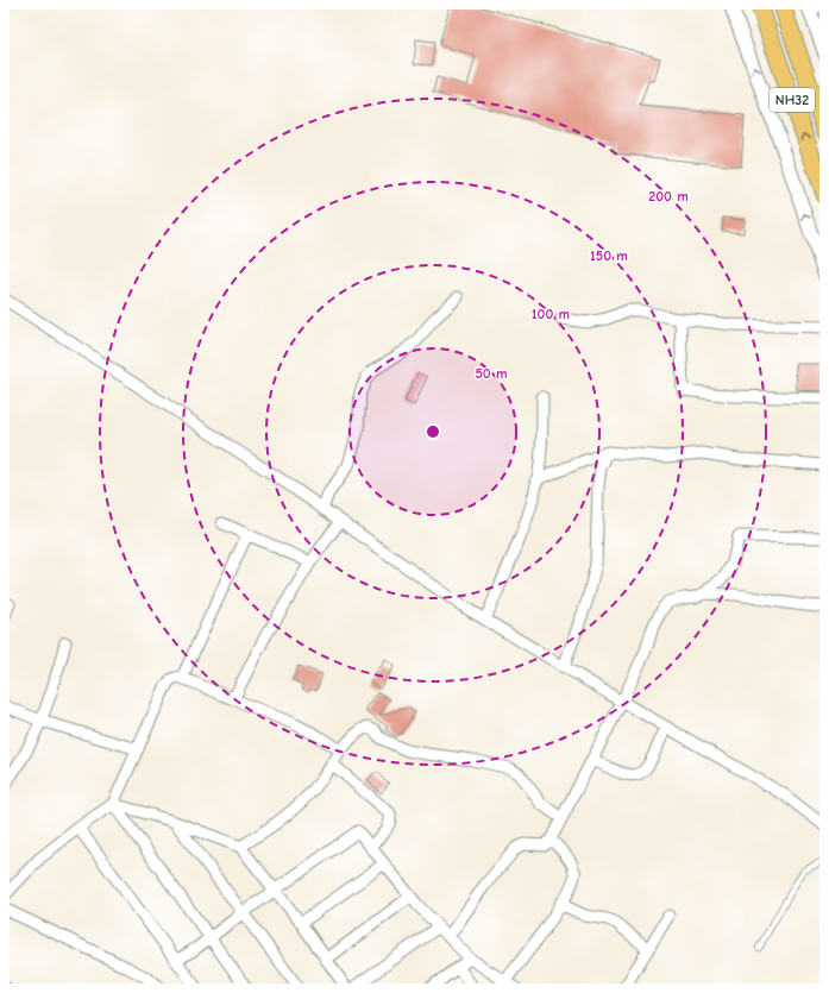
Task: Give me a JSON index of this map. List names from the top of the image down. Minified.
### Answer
{"streets":{"highway":["NH32"]},"rings":["200 m","150 m","100 m","50 m"]}
